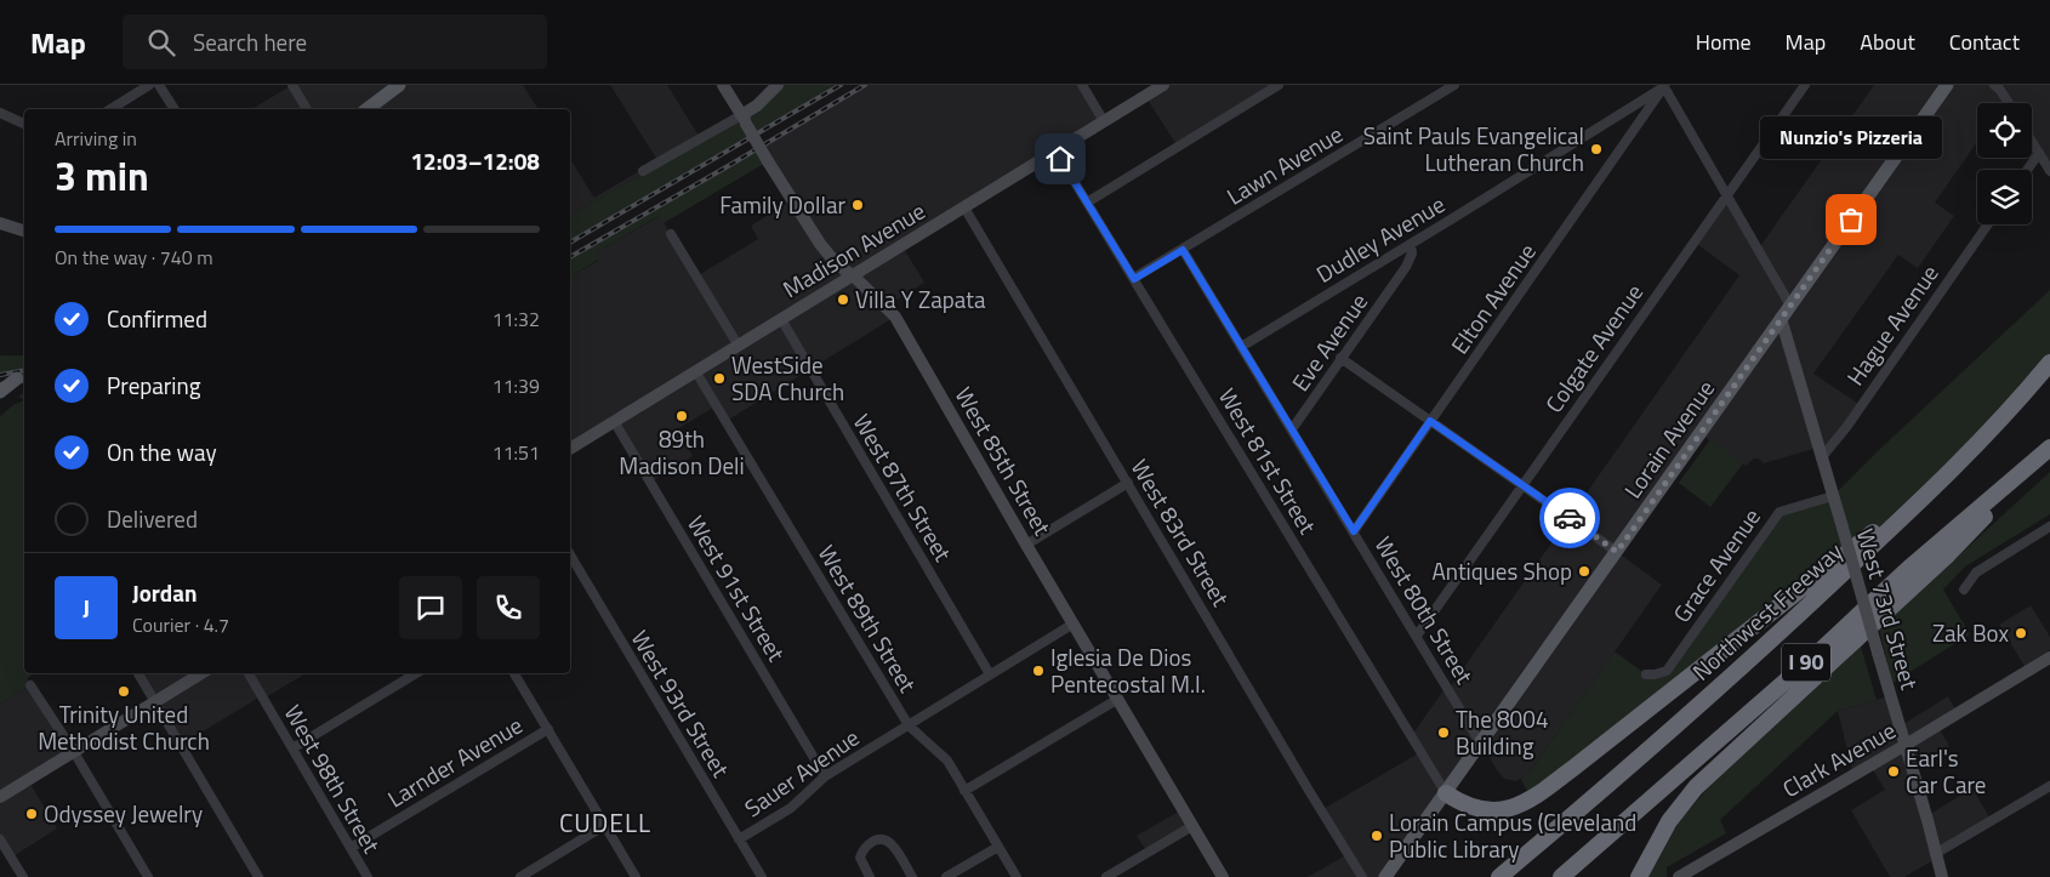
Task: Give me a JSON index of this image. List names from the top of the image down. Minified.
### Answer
{"streets":{"highway":["Northwest Freeway","I 90"],"main road":["Lorain Avenue"],"street":["Lawn Avenue","Dudley Avenue","Madison Avenue","Elton Avenue","Hague Avenue","Eve Avenue","Colgate Avenue","West 85th Street","West 81st Street","West 87th Street","West 83rd Street","Grace Avenue","West 91st Street","West 73rd Street","West 80th Street","West 89th Street","West 93rd Street","Clark Avenue","Larnder Avenue","Sauer Avenue","West 98th Street"]},"crossings":[["Lawn Avenue","West 81st Street"],["Lawn Avenue","West 80th Street"],["Dudley Avenue","Elton Avenue"],["Dudley Avenue","Eve Avenue"],["Dudley Avenue","West 80th Street"],["Madison Avenue","West 85th Street"],["Madison Avenue","West 81st Street"],["Madison Avenue","West 87th Street"],["Madison Avenue","West 83rd Street"],["Madison Avenue","West 91st Street"],["Madison Avenue","West 89th Street"],["Elton Avenue","West 80th Street"],["Hague Avenue","West 73rd Street"],["Eve Avenue","West 80th Street"],["Colgate Avenue","West 80th Street"],["Lorain Avenue","West 81st Street"],["Lorain Avenue","West 73rd Street"],["Lorain Avenue","West 80th Street"],["West 85th Street","Sauer Avenue"],["West 87th Street","Sauer Avenue"],["Grace Avenue","West 73rd Street"],["West 91st Street","Sauer Avenue"],["West 73rd Street","Clark Avenue"],["West 89th Street","Sauer Avenue"],["West 93rd Street","Sauer Avenue"],["Larnder Avenue","West 98th Street"]],"districts":["CUDELL"],"places":["Saint Pauls Evangelical Lutheran Church","Family Dollar","Nunzio's Pizzeria","Villa Y Zapata","WestSide SDA Church","89th Madison Deli","Antiques Shop","Zak Box","Iglesia De Dios Pentecostal M.I.","Trinity United Methodist Church","The 8004 Building","Earl's Car Care","Odyssey Jewelry","Lorain Campus (Cleveland Public Library"],"page":{"header":"Map","search":"Search here","nav":["Home","Map","About","Contact"],"heading":["3 min","Arriving in","12:03–12:08"],"panel":["Jordan","Courier · 4.7"],"bubble":"Nunzio's Pizzeria","bar":"On the way · 740 m","list":[["Confirmed","11:32"],["Preparing","11:39"],["On the way","11:51"],"Delivered"],"round":"J"}}
